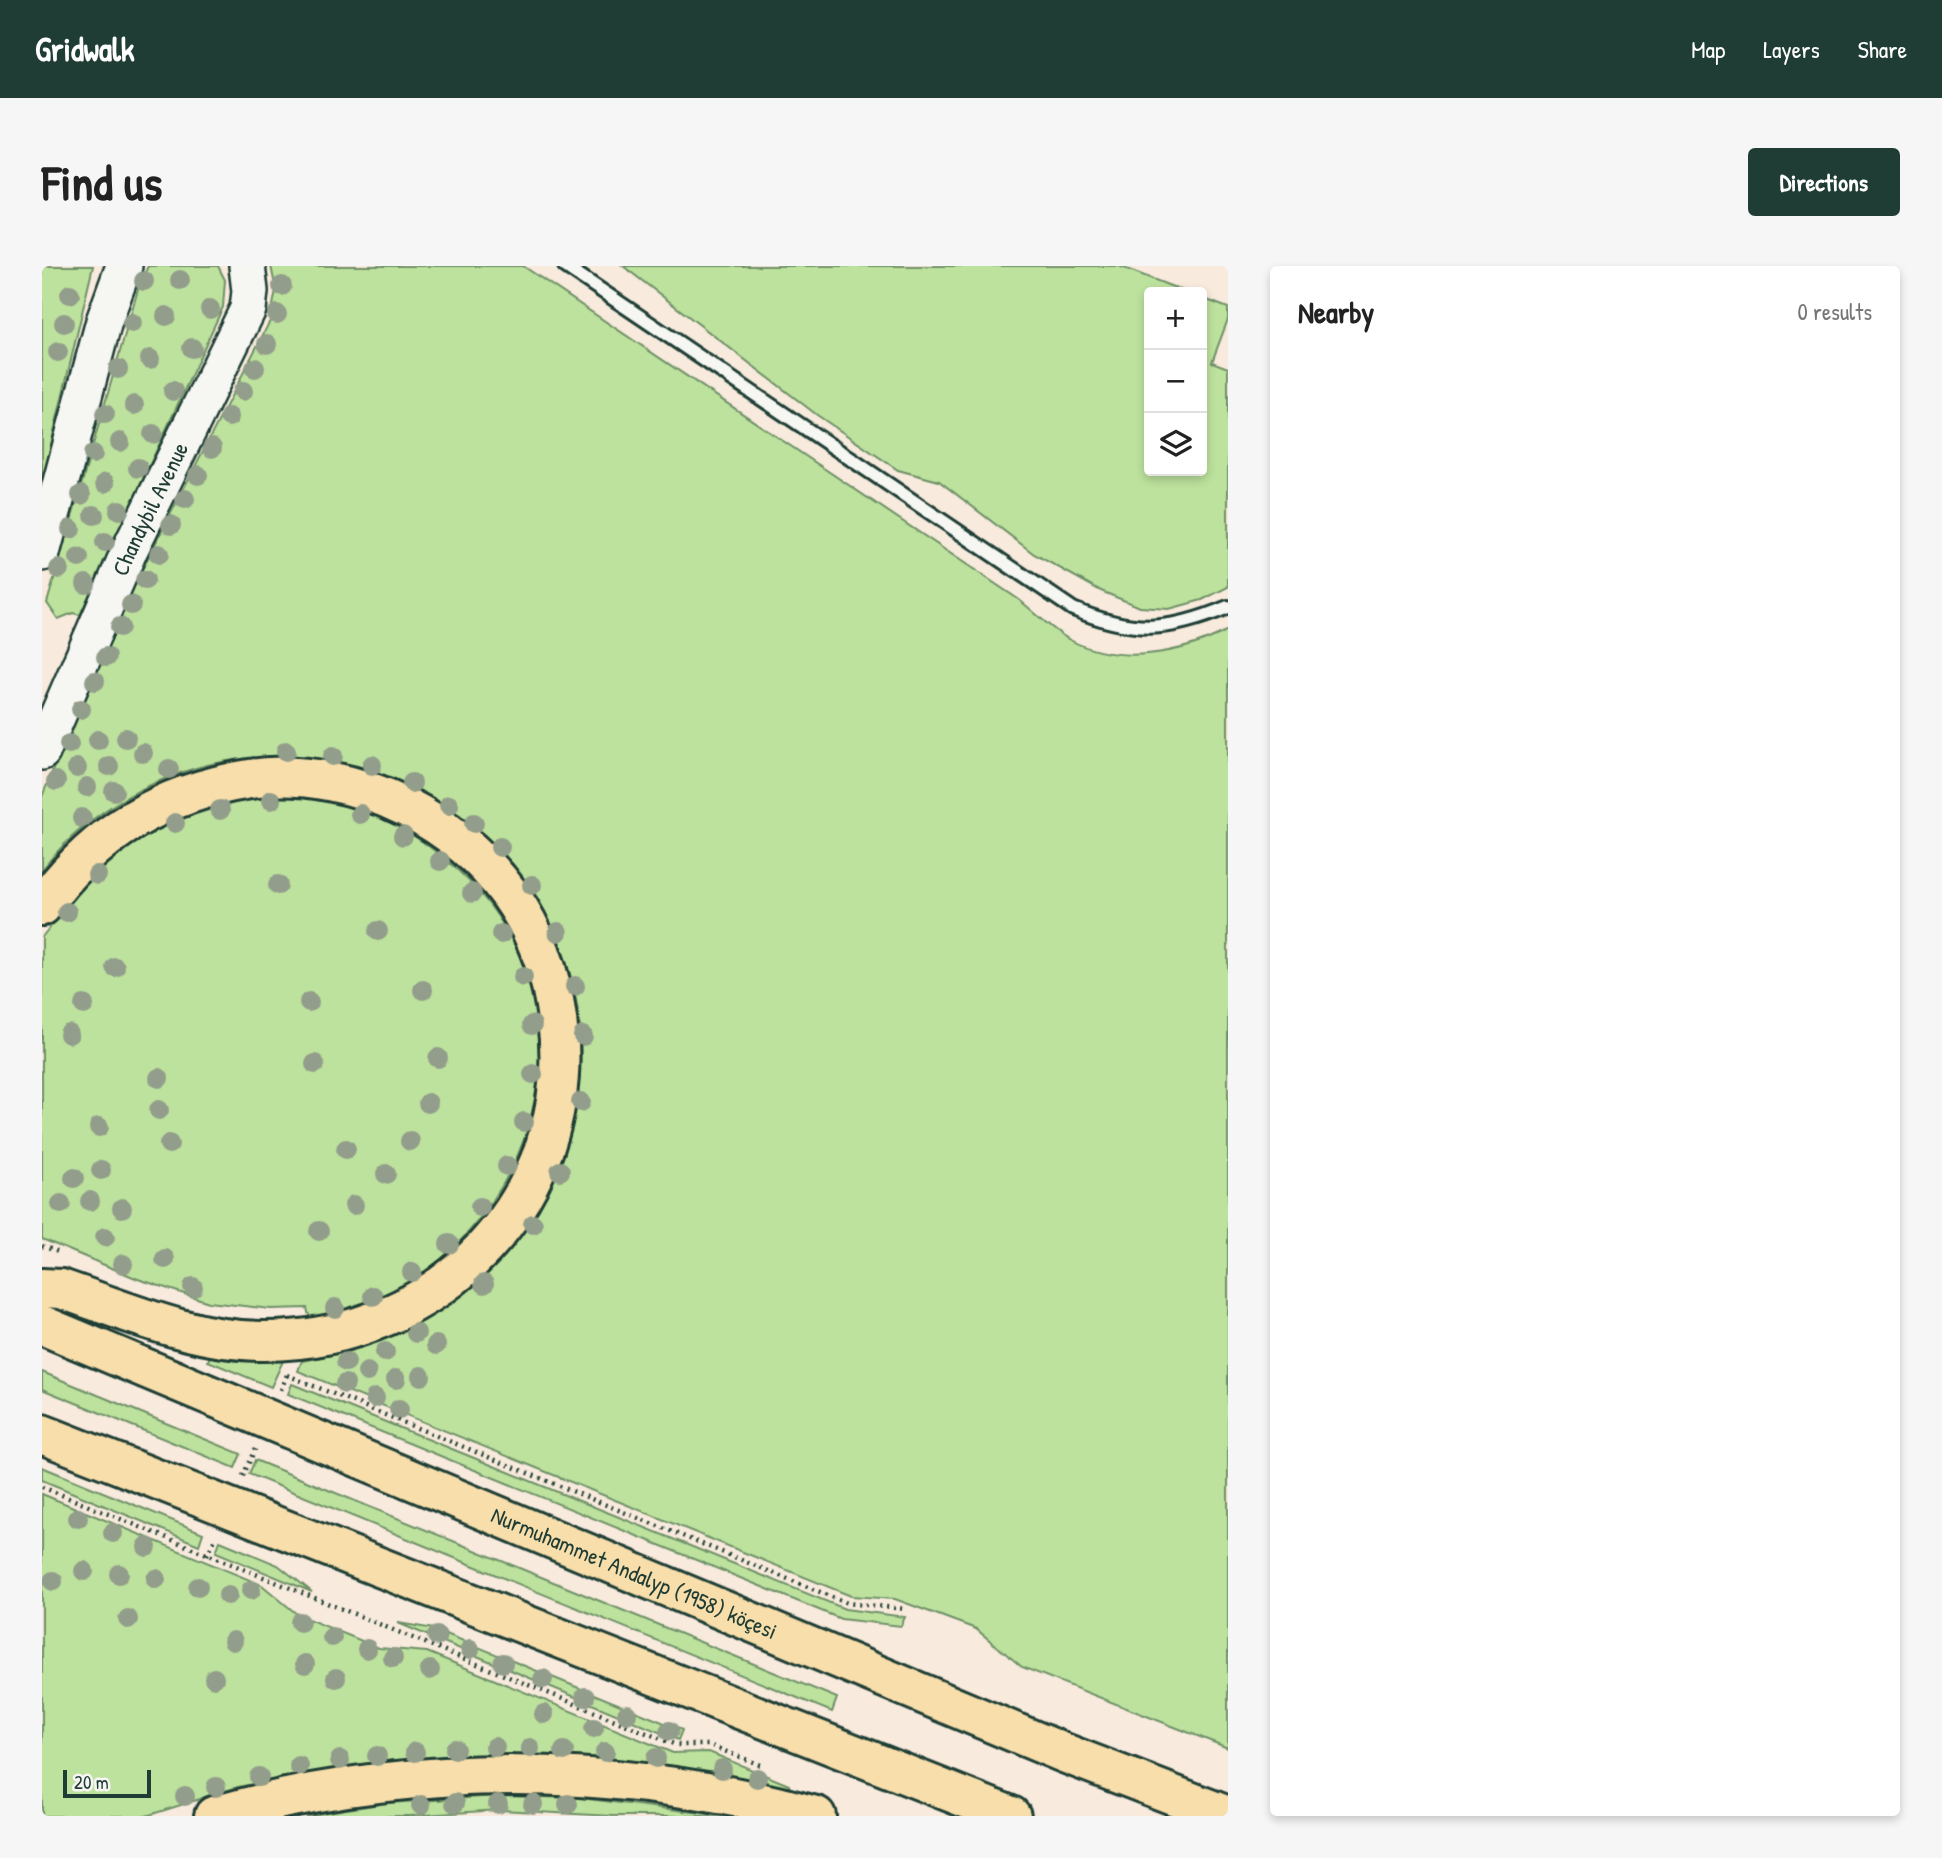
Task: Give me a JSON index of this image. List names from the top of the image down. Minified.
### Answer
{"streets":{"main road":["Chandybil Avenue","Nurmuhammet Andalyp (1958) köçesi"]},"scale_bar":"20 m","page":{"header":"Gridwalk","nav":["Map","Layers","Share"],"buttons":"Directions","title":"Find us","heading":["Nearby","0 results"],"map_buttons":["+","−"],"scale":"20 m"}}
